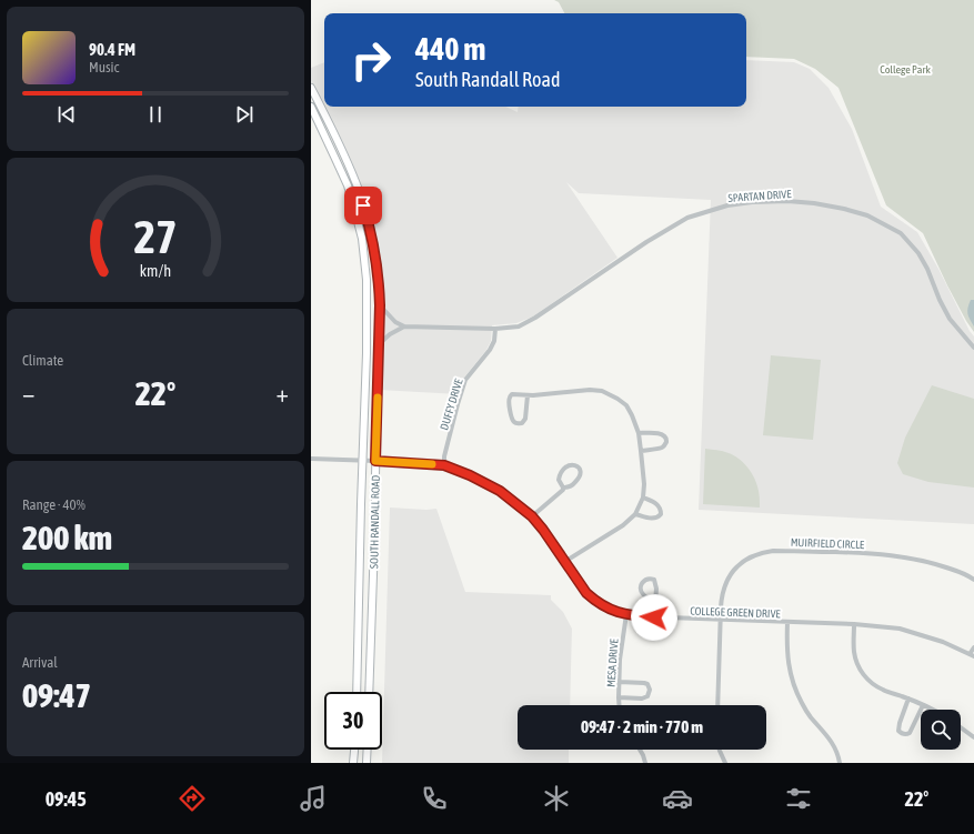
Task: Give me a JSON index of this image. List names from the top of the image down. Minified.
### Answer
{"streets":{"main road":["SOUTH RANDALL ROAD"],"street":["SPARTAN DRIVE","DUFFY DRIVE","MUIRFIELD CIRCLE","COLLEGE GREEN DRIVE","MESA DRIVE"]},"crossings":[["SPARTAN DRIVE","DUFFY DRIVE"],["DUFFY DRIVE","COLLEGE GREEN DRIVE"],["SOUTH RANDALL ROAD","COLLEGE GREEN DRIVE"],["MUIRFIELD CIRCLE","COLLEGE GREEN DRIVE"],["COLLEGE GREEN DRIVE","MESA DRIVE"]],"parks":["College Park"],"page":{"turn":["440 m","South Randall Road"],"song":["90.4 FM","Music"],"tile":["Climate",["Range · 40%","200 km"],["Arrival","09:47"]],"heat":["−","22°","+"],"limit":"30","trip":"09:47 · 2 min · 770 m","tabs":["09:45","22°"],"gauge":["27","km/h"]}}
